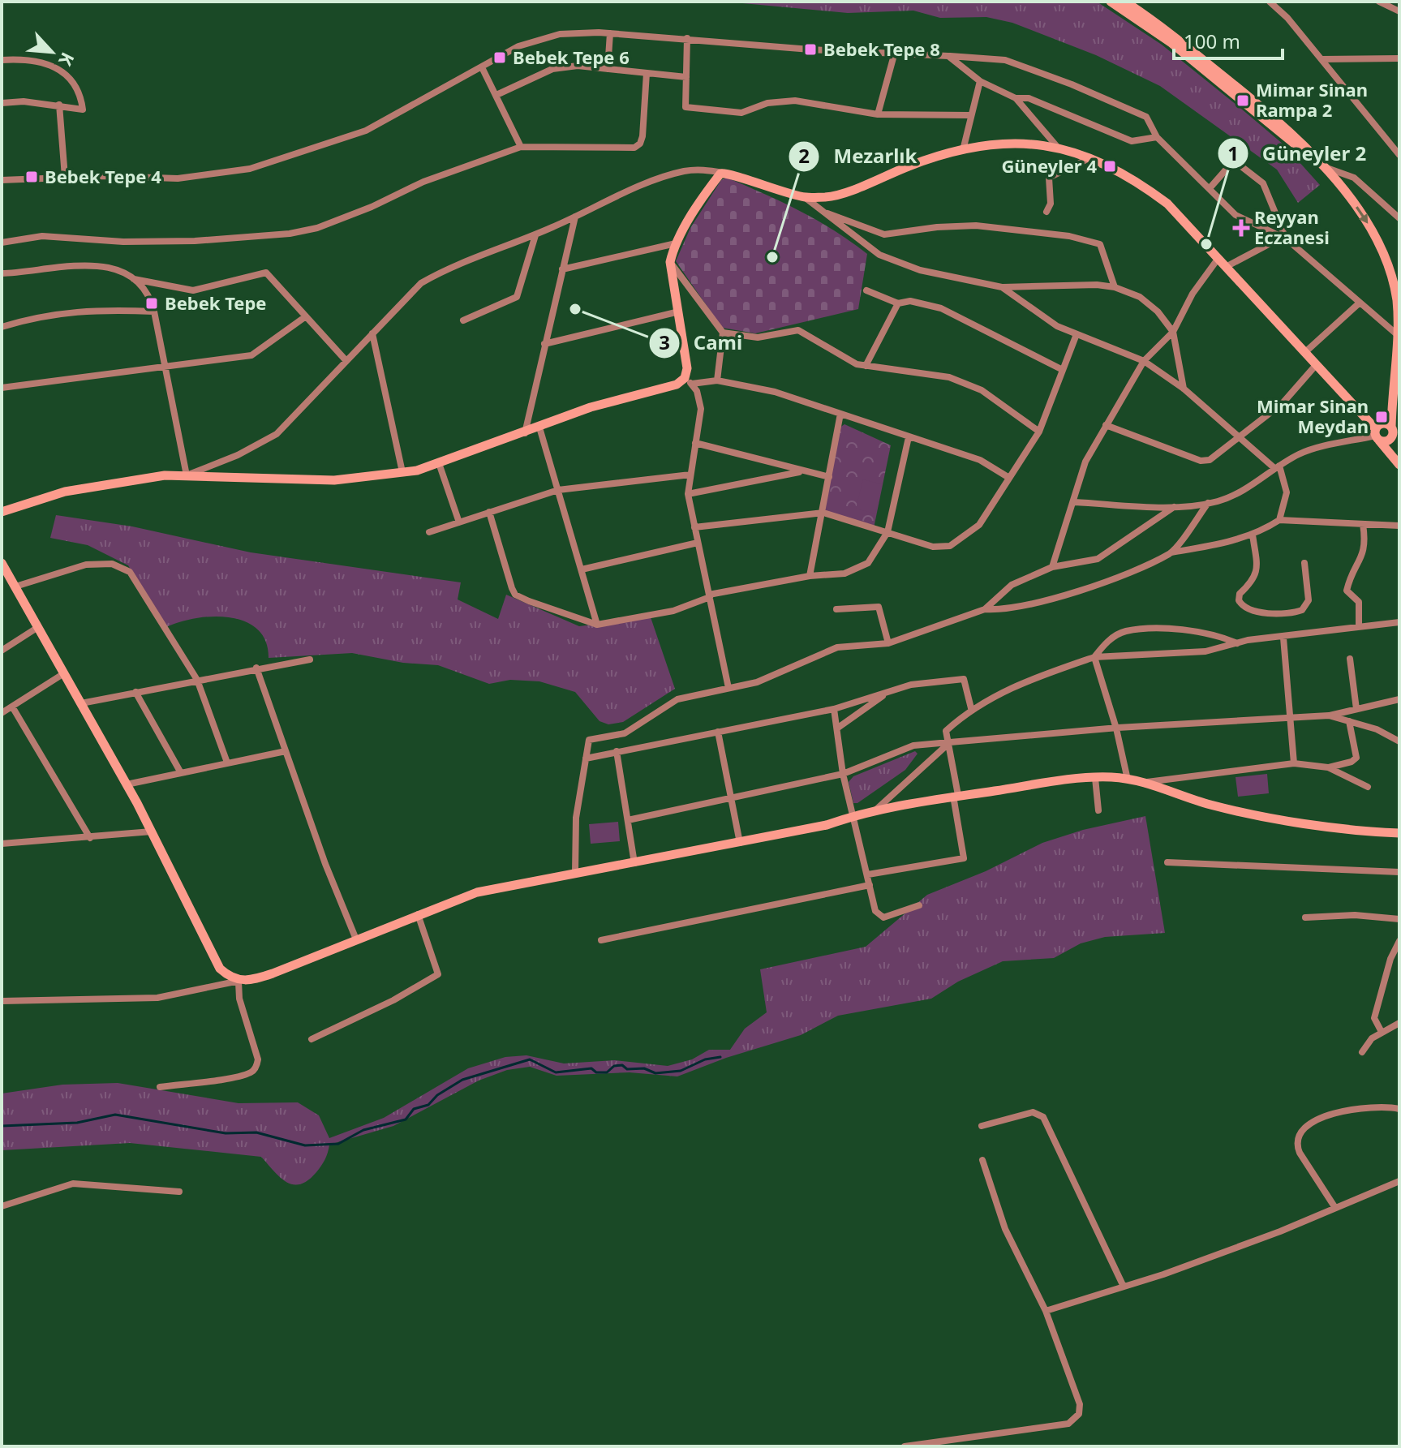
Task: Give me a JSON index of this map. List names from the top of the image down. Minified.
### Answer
{"places":{"transit":["Bebek Tepe 8","Bebek Tepe 6","Mimar Sinan Rampa 2","Güneyler 4","Bebek Tepe 4","Bebek Tepe","Mimar Sinan Meydan"],"health":["Reyyan Eczanesi"],"other":["Güneyler 2","Mezarlık","Cami"]},"scale_bar":"100 m","north":"bottom right"}
